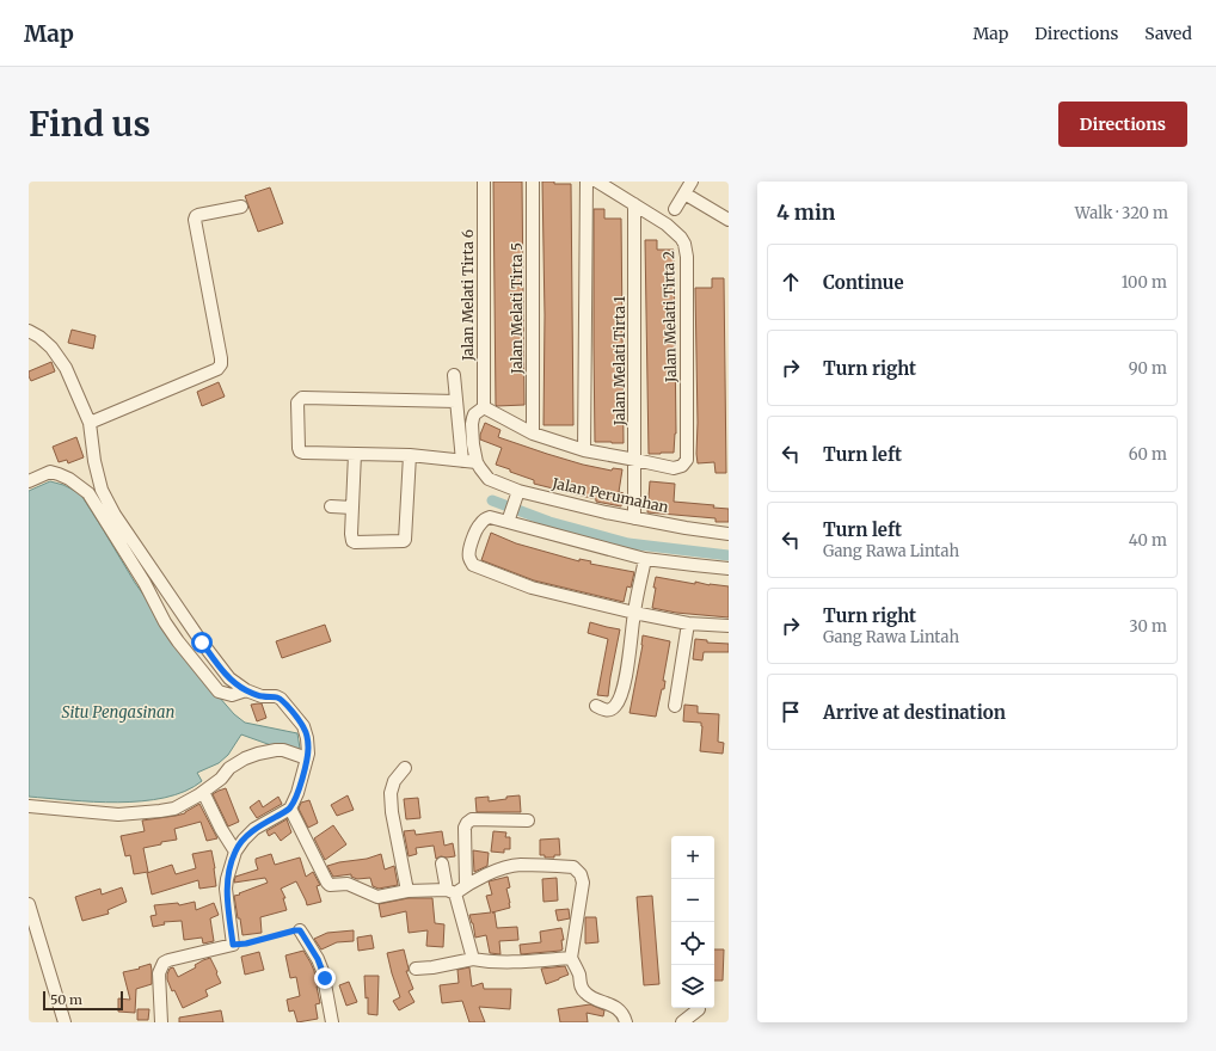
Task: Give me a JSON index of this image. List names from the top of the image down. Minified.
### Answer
{"streets":{"street":["Jalan Melati Tirta 6","Jalan Melati Tirta 5","Jalan Melati Tirta 2","Jalan Melati Tirta 1","Jalan Perumahan"]},"crossings":[["Jalan Melati Tirta 2","Jalan Melati Tirta 1"],["Jalan Melati Tirta 1","Jalan Perumahan"]],"water":["Situ Pengasinan"],"scale_bar":"50 m","page":{"header":"Map","nav":["Map","Directions","Saved"],"buttons":"Directions","title":"Find us","heading":["4 min","Walk · 320 m"],"list":[["Continue","100 m"],["Turn right","90 m"],["Turn left","60 m"],["Turn left","Gang Rawa Lintah","40 m"],["Turn right","Gang Rawa Lintah","30 m"],"Arrive at destination"],"map_buttons":["+","−"],"scale":"50 m"}}
